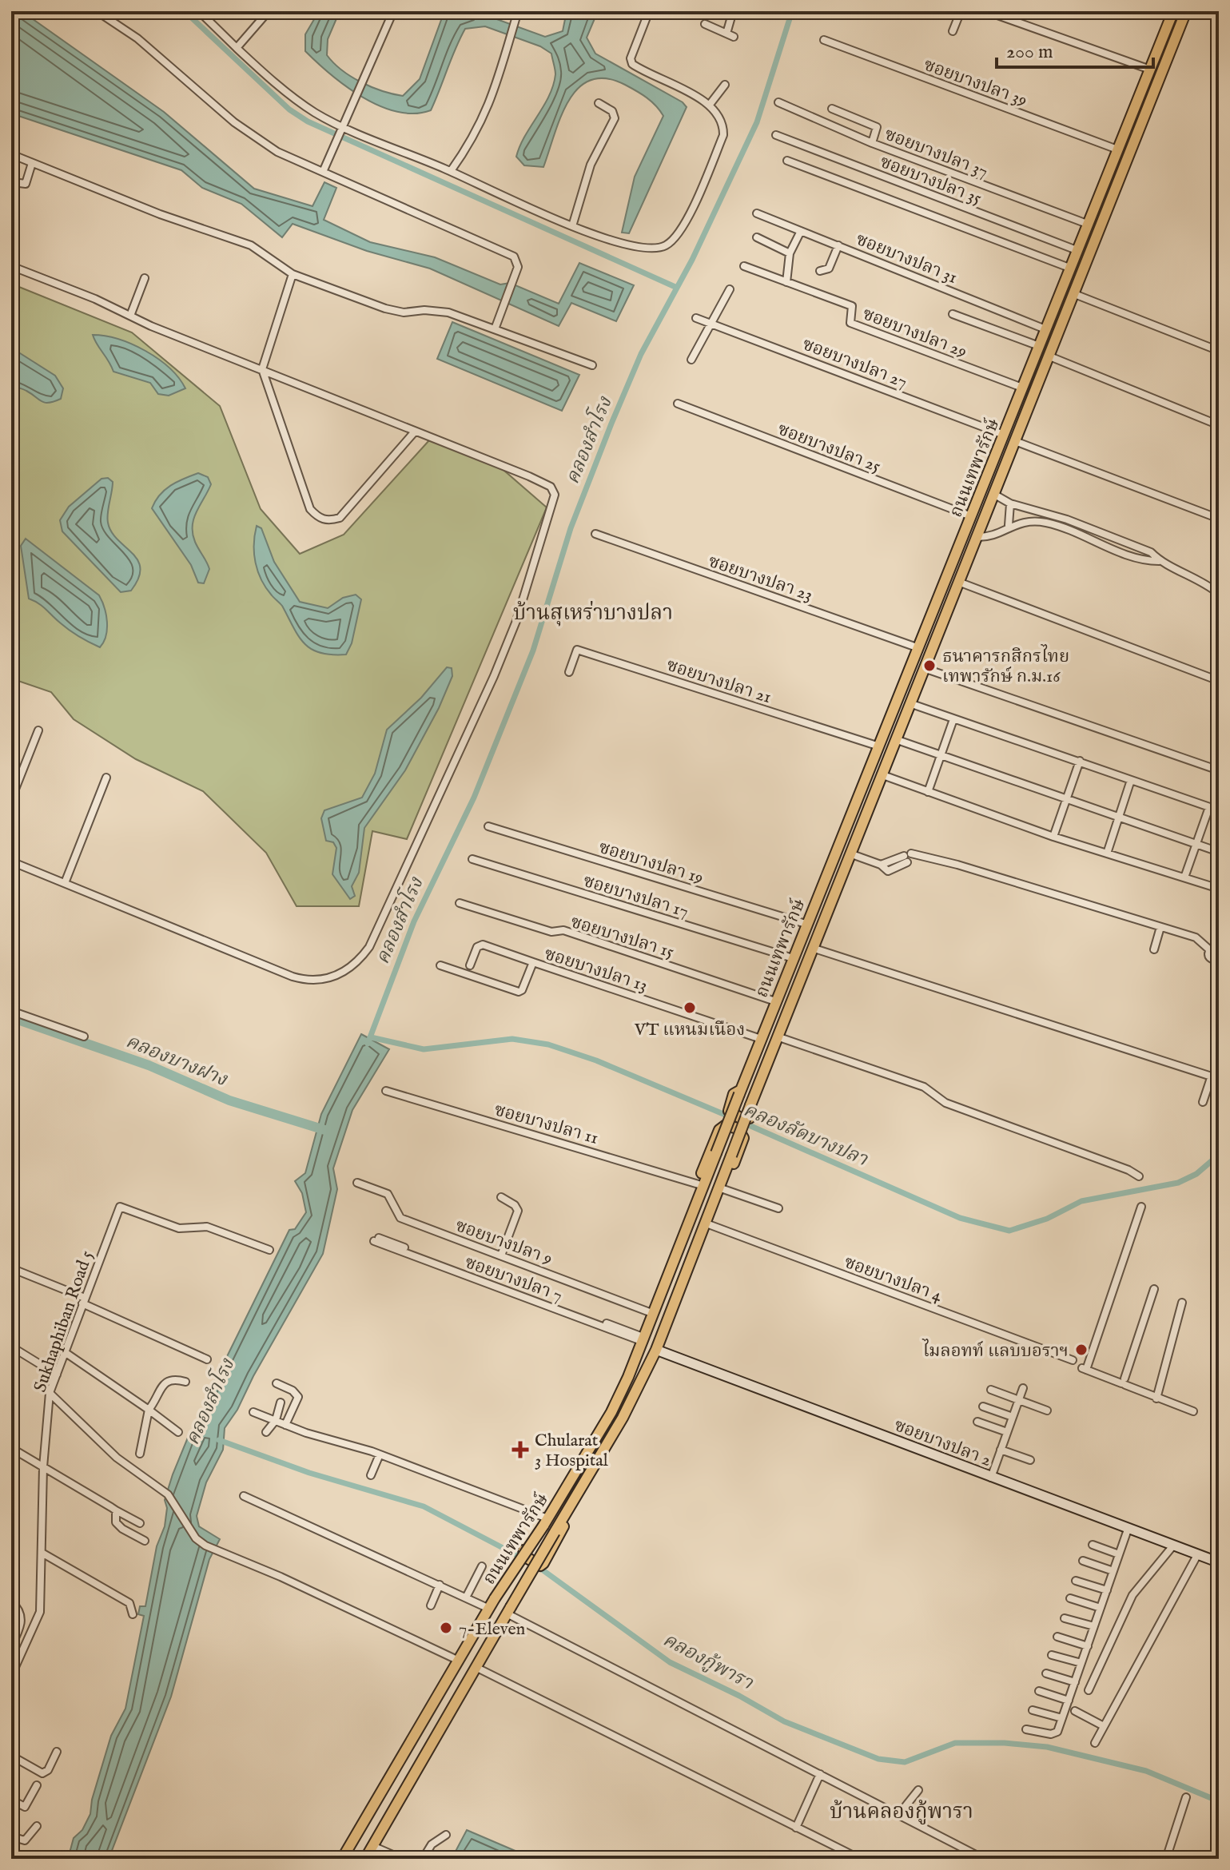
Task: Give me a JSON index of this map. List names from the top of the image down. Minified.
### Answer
{"streets":{"main road":["ถนนเทพารักษ์"],"street":["ซอยบางปลา 39","ซอยบางปลา 37","ซอยบางปลา 35","ซอยบางปลา 31","ซอยบางปลา 29","ซอยบางปลา 27","ซอยบางปลา 25","ซอยบางปลา 23","ซอยบางปลา 21","ซอยบางปลา 19","ซอยบางปลา 17","ซอยบางปลา 15","ซอยบางปลา 13","ซอยบางปลา 11","ซอยบางปลา 9","ซอยบางปลา 7","ซอยบางปลา 4","Sukhaphiban Road 5","ซอยบางปลา 2"]},"crossings":[["ซอยบางปลา 39","ถนนเทพารักษ์"],["ซอยบางปลา 37","ถนนเทพารักษ์"],["ซอยบางปลา 35","ถนนเทพารักษ์"],["ซอยบางปลา 31","ถนนเทพารักษ์"],["ซอยบางปลา 29","ถนนเทพารักษ์"],["ซอยบางปลา 27","ถนนเทพารักษ์"],["ซอยบางปลา 25","ถนนเทพารักษ์"],["ถนนเทพารักษ์","ซอยบางปลา 23"],["ถนนเทพารักษ์","ซอยบางปลา 21"],["ถนนเทพารักษ์","ซอยบางปลา 19"],["ถนนเทพารักษ์","ซอยบางปลา 17"],["ถนนเทพารักษ์","ซอยบางปลา 15"],["ถนนเทพารักษ์","ซอยบางปลา 13"],["ถนนเทพารักษ์","ซอยบางปลา 9"],["ถนนเทพารักษ์","ซอยบางปลา 7"],["ถนนเทพารักษ์","ซอยบางปลา 4"],["ถนนเทพารักษ์","ซอยบางปลา 2"]],"districts":["บ้านสุเหร่าบางปลา","บ้านคลองกู้พารา"],"water":["คลองสำโรง","คลองบางฝาง","คลองลัดบางปลา","คลองกู้พารา"],"places":{"other":["ธนาคารกสิกรไทย เทพารักษ์ ก.ม.16","VT แหนมเนือง","ไมลอทท์ แลบบอราฯ","7-Eleven"],"health":["Chularat 3 Hospital"]},"scale_bar":"200 m"}
